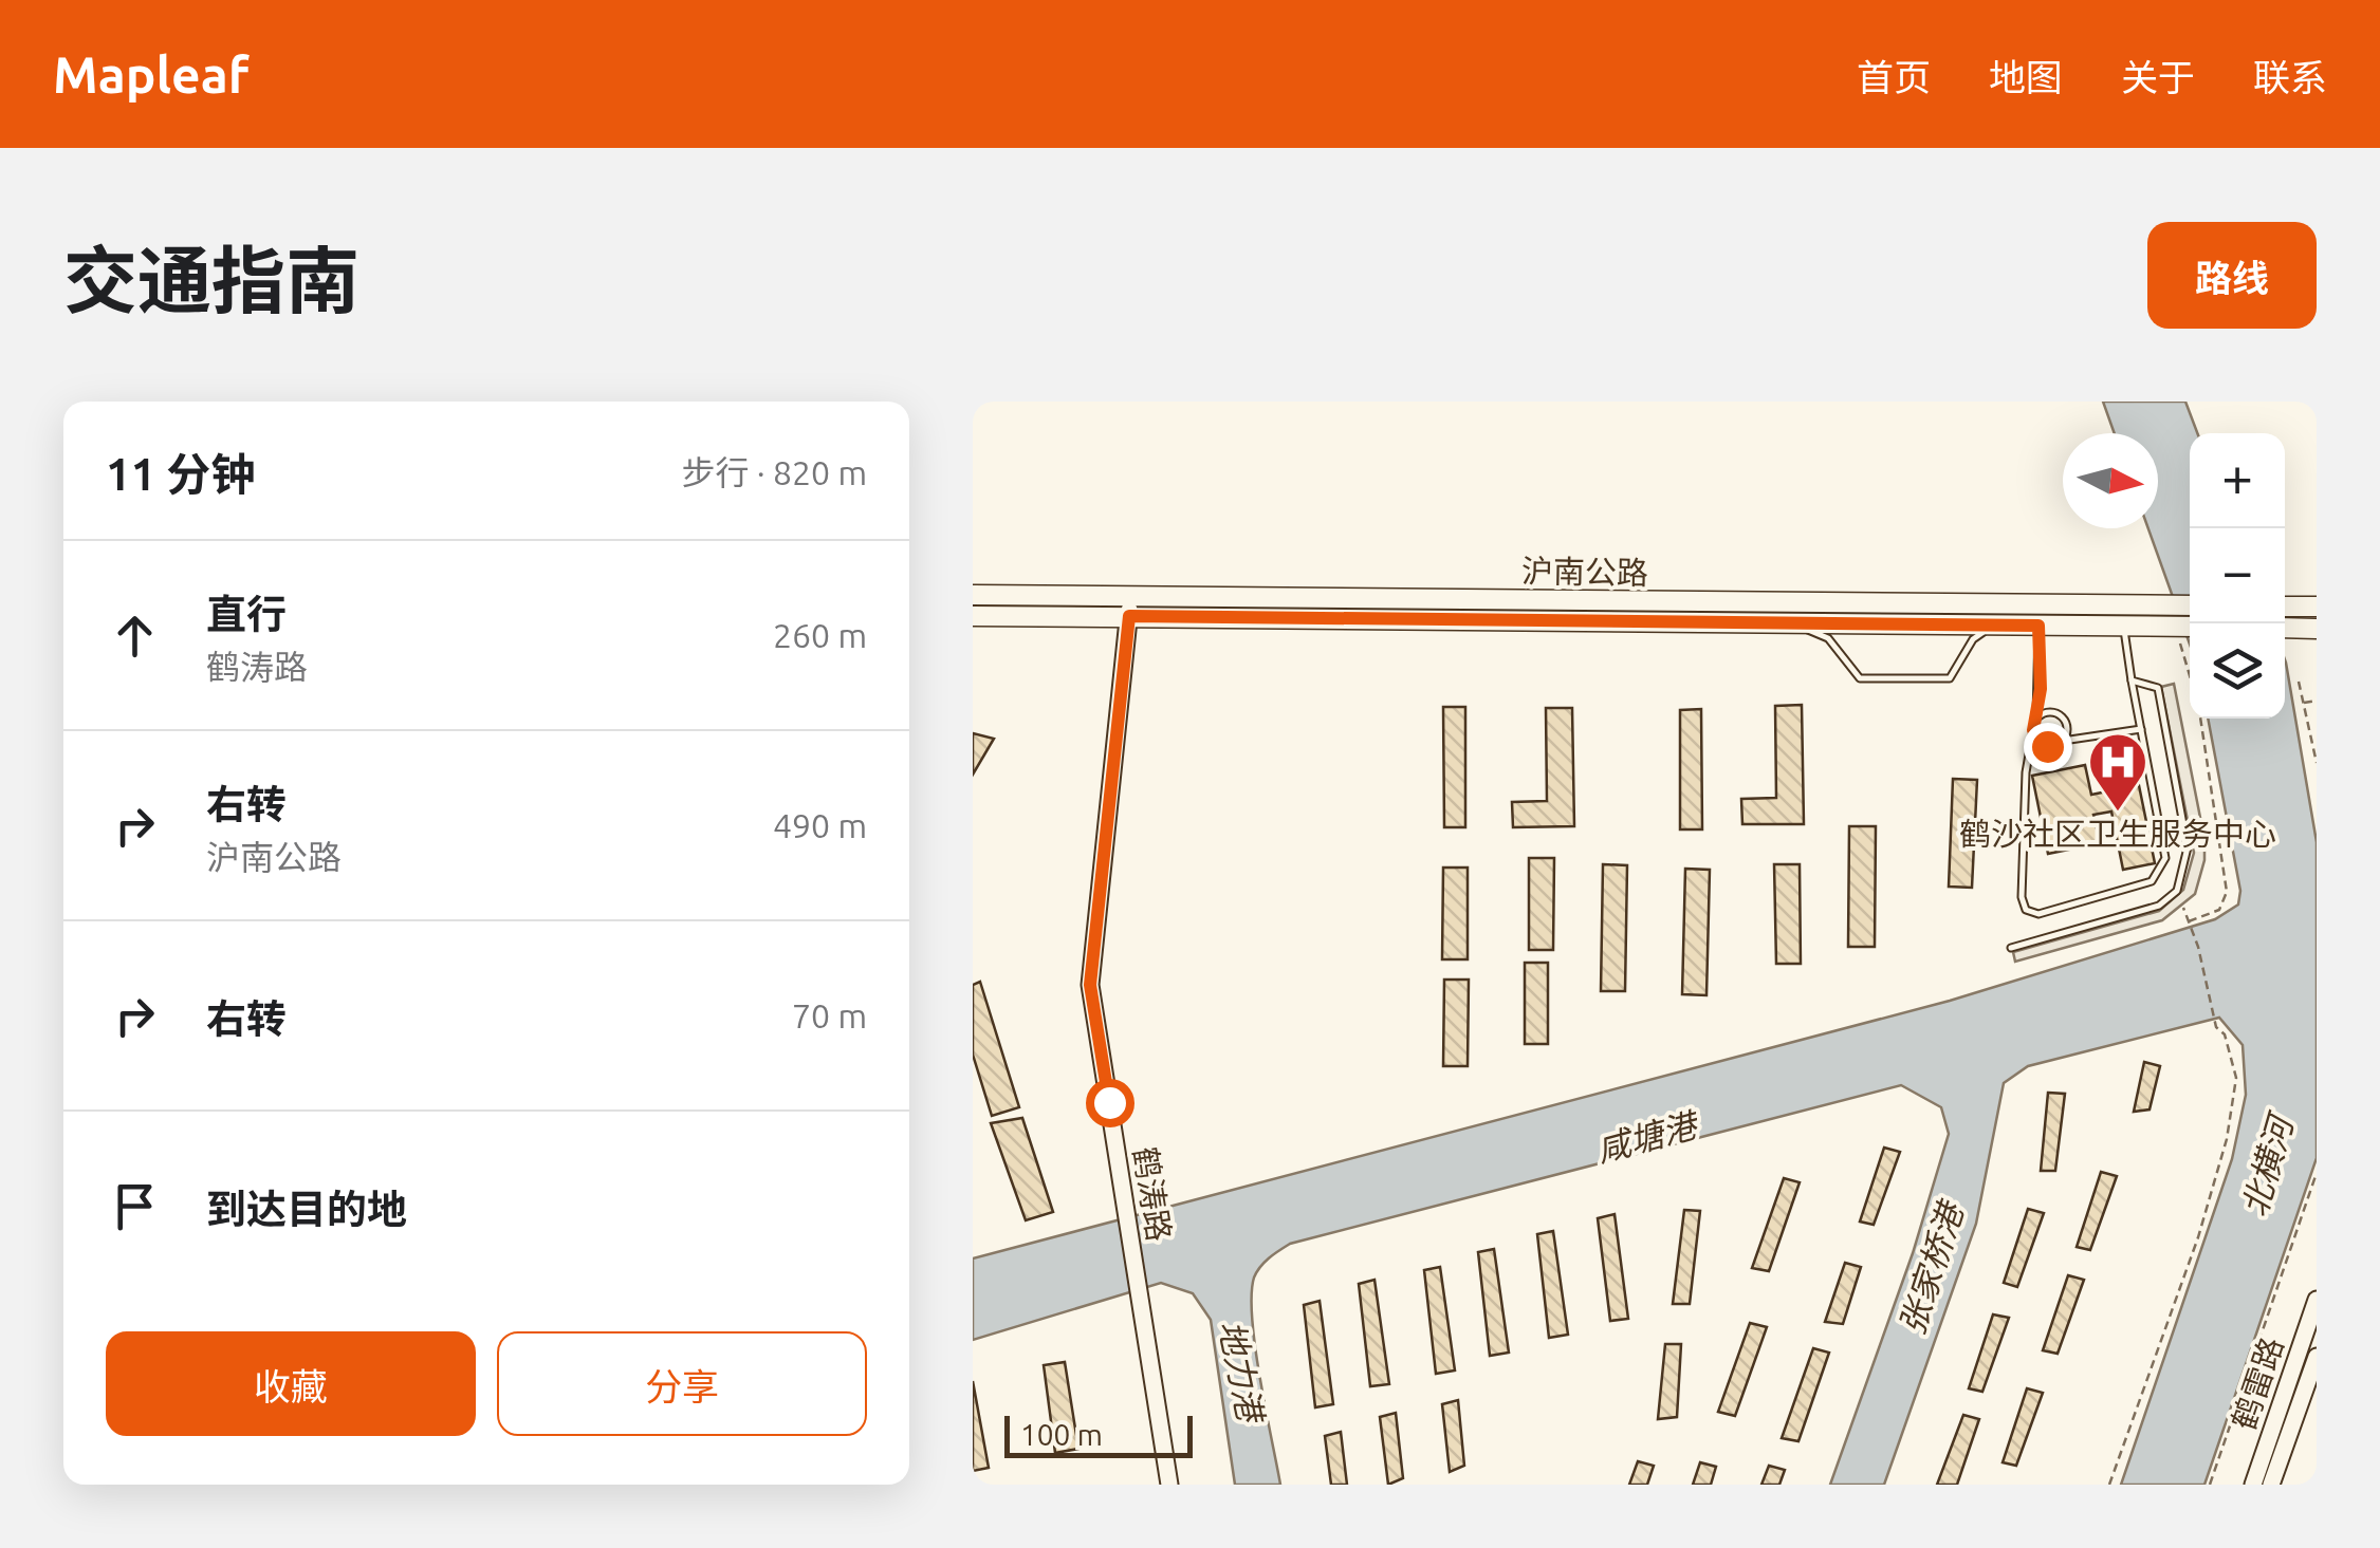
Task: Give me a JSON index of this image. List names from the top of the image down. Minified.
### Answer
{"streets":{"main road":["沪南公路"],"street":["鹤涛路","鹤雷路"]},"crossings":[["沪南公路","鹤涛路"]],"water":["咸塘港","北横河","张家桥港","地力港"],"places":{"hospital":["鹤沙社区卫生服务中心"]},"scale_bar":"100 m","north":"right","page":{"header":"Mapleaf","nav":["首页","地图","关于","联系"],"title":"交通指南","buttons":["路线",["收藏","分享"]],"heading":["11 分钟","步行 · 820 m"],"map_buttons":["+","−"],"list":[["直行","鹤涛路","260 m"],["右转","沪南公路","490 m"],["右转","70 m"],"到达目的地"],"scale":"100 m"}}
